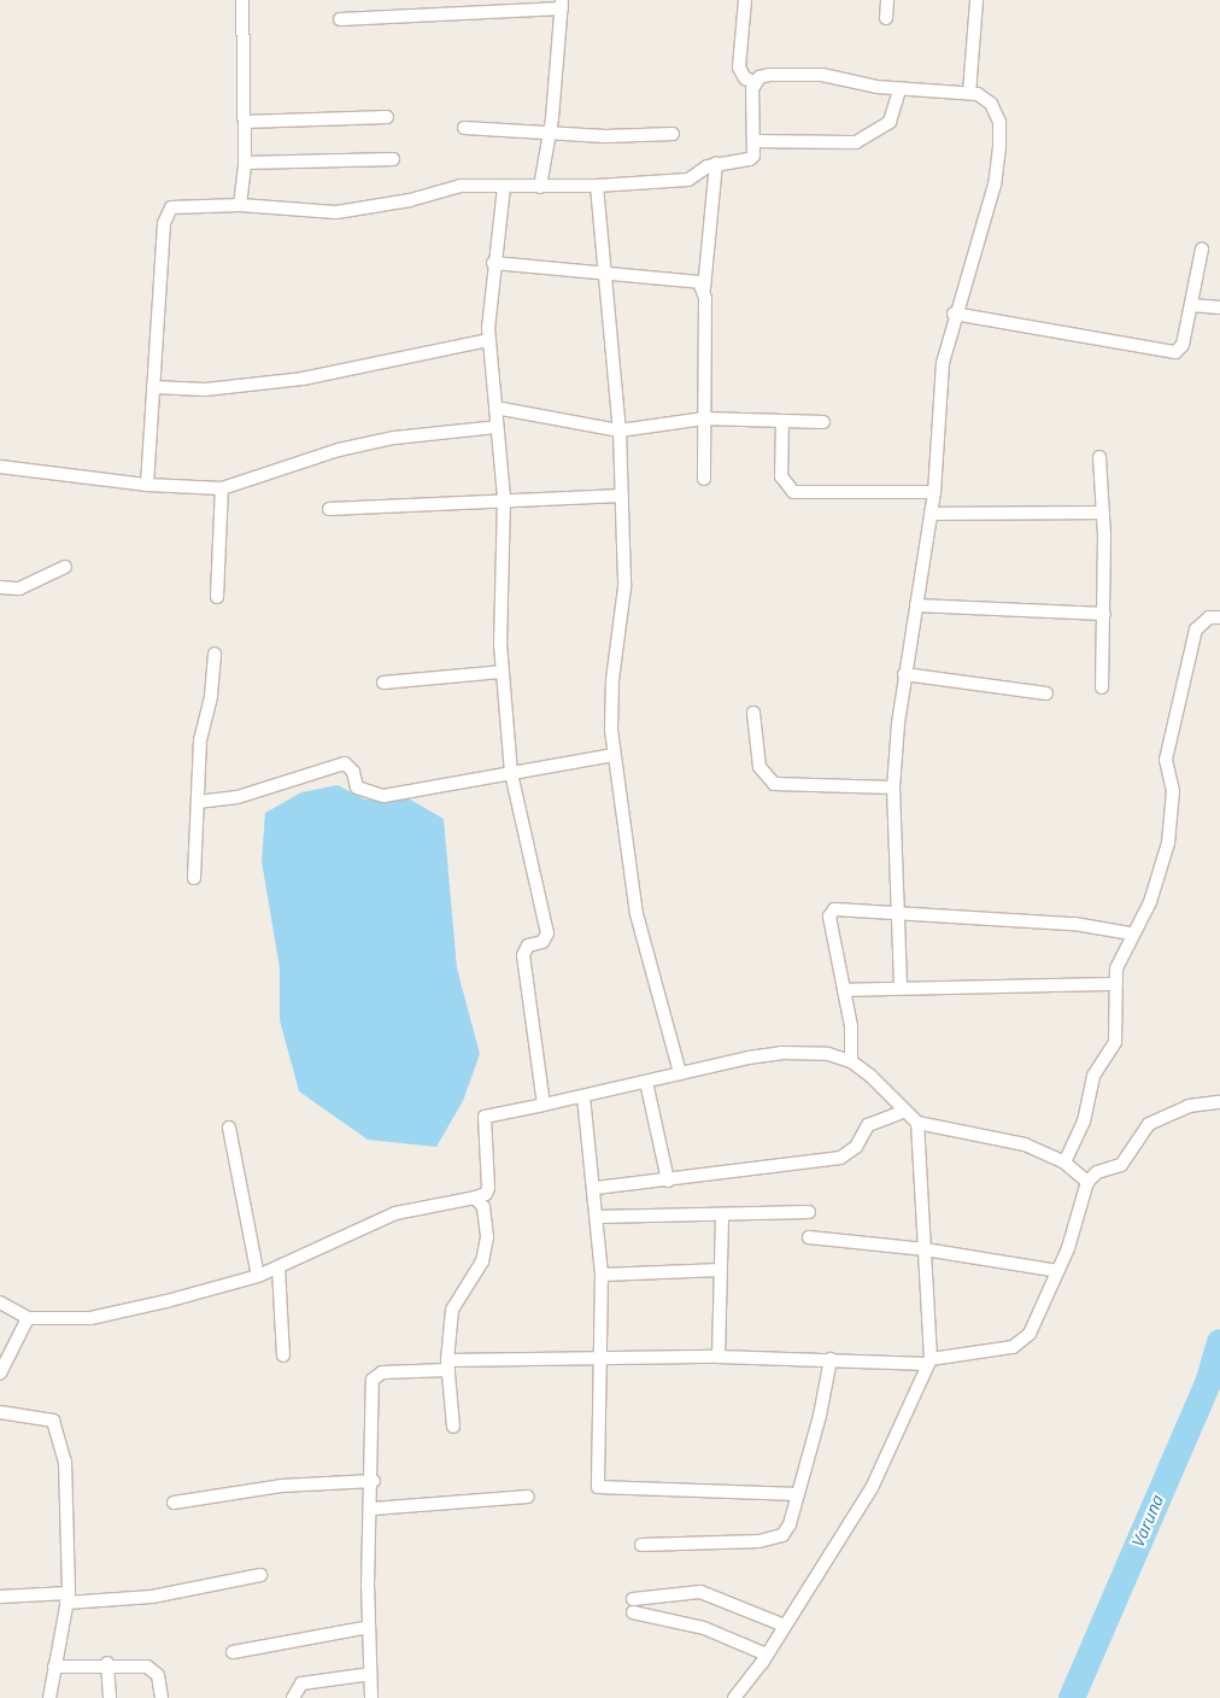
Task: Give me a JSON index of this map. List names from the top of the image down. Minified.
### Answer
{"water":["Varuna"]}
